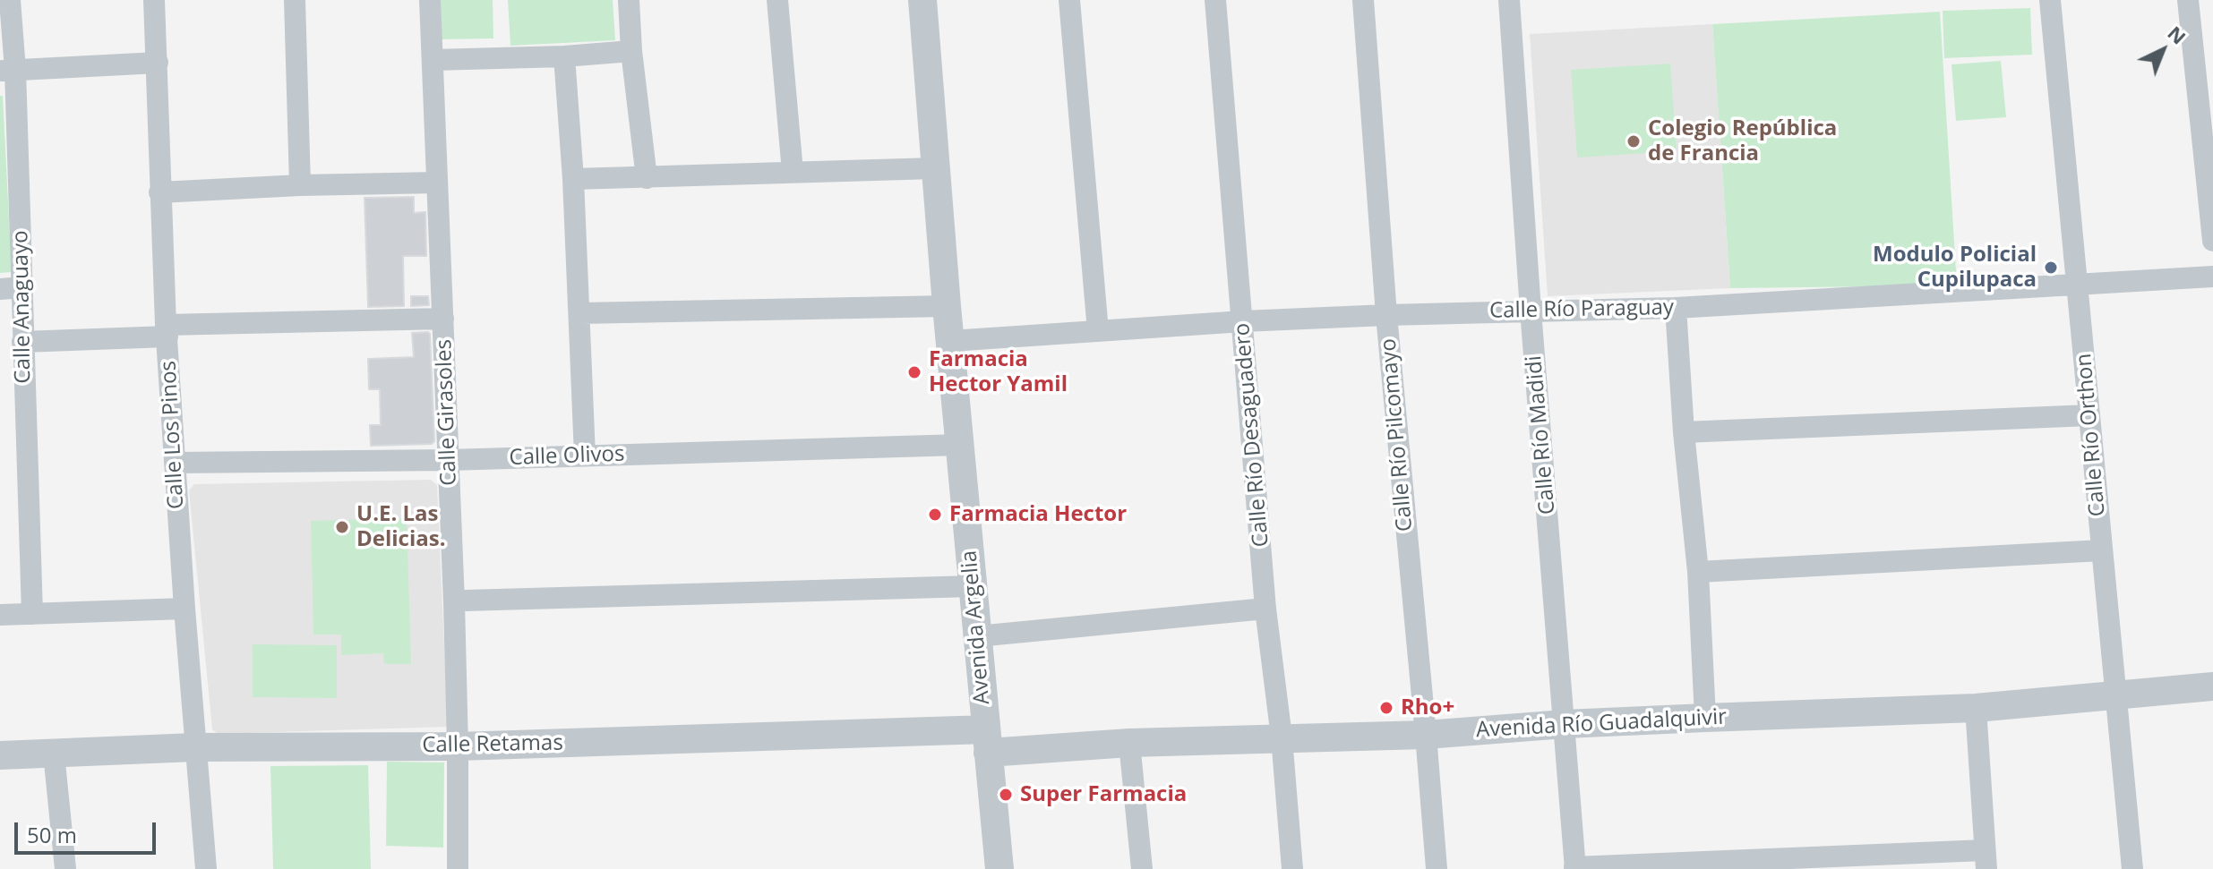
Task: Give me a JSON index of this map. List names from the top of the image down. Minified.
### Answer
{"streets":{"street":["Calle Anaguayo","Calle Río Paraguay","Calle Girasoles","Calle Los Pinos","Calle Río Desaguadero","Calle Río Pilcomayo","Calle Río Madidi","Calle Río Orthon","Calle Olivos","Avenida Argelia","Avenida Río Guadalquivir","Calle Retamas"]},"crossings":[["Calle Río Paraguay","Calle Río Desaguadero"],["Calle Río Paraguay","Calle Río Pilcomayo"],["Calle Río Paraguay","Calle Río Madidi"],["Calle Río Paraguay","Calle Río Orthon"],["Calle Río Paraguay","Avenida Argelia"],["Calle Girasoles","Calle Olivos"],["Calle Girasoles","Calle Retamas"],["Calle Los Pinos","Calle Olivos"],["Calle Los Pinos","Calle Retamas"],["Calle Río Desaguadero","Avenida Río Guadalquivir"],["Calle Río Pilcomayo","Avenida Río Guadalquivir"],["Calle Río Madidi","Avenida Río Guadalquivir"],["Calle Río Orthon","Avenida Río Guadalquivir"],["Calle Olivos","Avenida Argelia"],["Avenida Argelia","Avenida Río Guadalquivir"],["Avenida Argelia","Calle Retamas"],["Avenida Río Guadalquivir","Calle Retamas"]],"places":["Colegio República de Francia","Modulo Policial Cupilupaca","Farmacia Hector Yamil","Farmacia Hector","U.E. Las Delicias.","Rho+","Super Farmacia"],"scale_bar":"50 m","north":"top right"}
